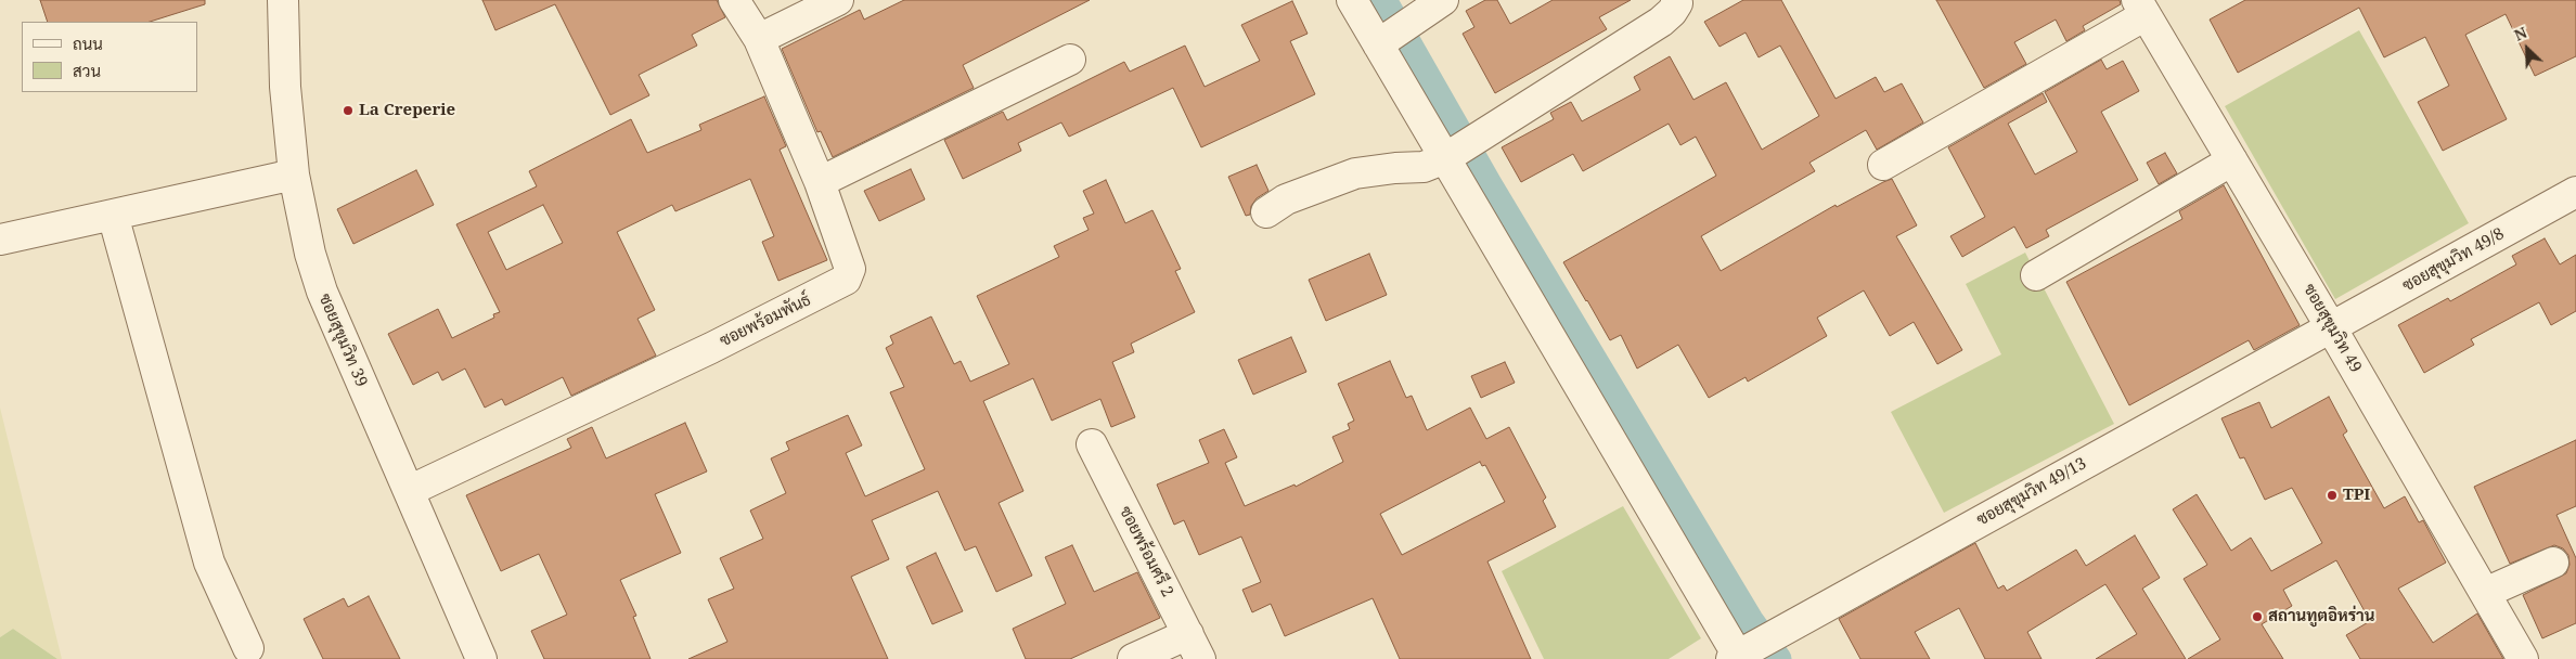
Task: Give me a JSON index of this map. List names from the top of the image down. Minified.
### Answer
{"streets":{"street":["ซอยสุขุมวิท 49/8","ซอยพร้อมพันธ์","ซอยสุขุมวิท 49","ซอยสุขุมวิท 39","ซอยสุขุมวิท 49/13","ซอยพร้อมศรี 2"]},"crossings":[["ซอยสุขุมวิท 49/8","ซอยสุขุมวิท 49"],["ซอยสุขุมวิท 49/8","ซอยสุขุมวิท 49/13"],["ซอยพร้อมพันธ์","ซอยสุขุมวิท 39"],["ซอยสุขุมวิท 49","ซอยสุขุมวิท 49/13"]],"places":["La Creperie","TPI","สถานทูตอิหร่าน"],"legend":["ถนน","สวน"],"north":"top left"}
